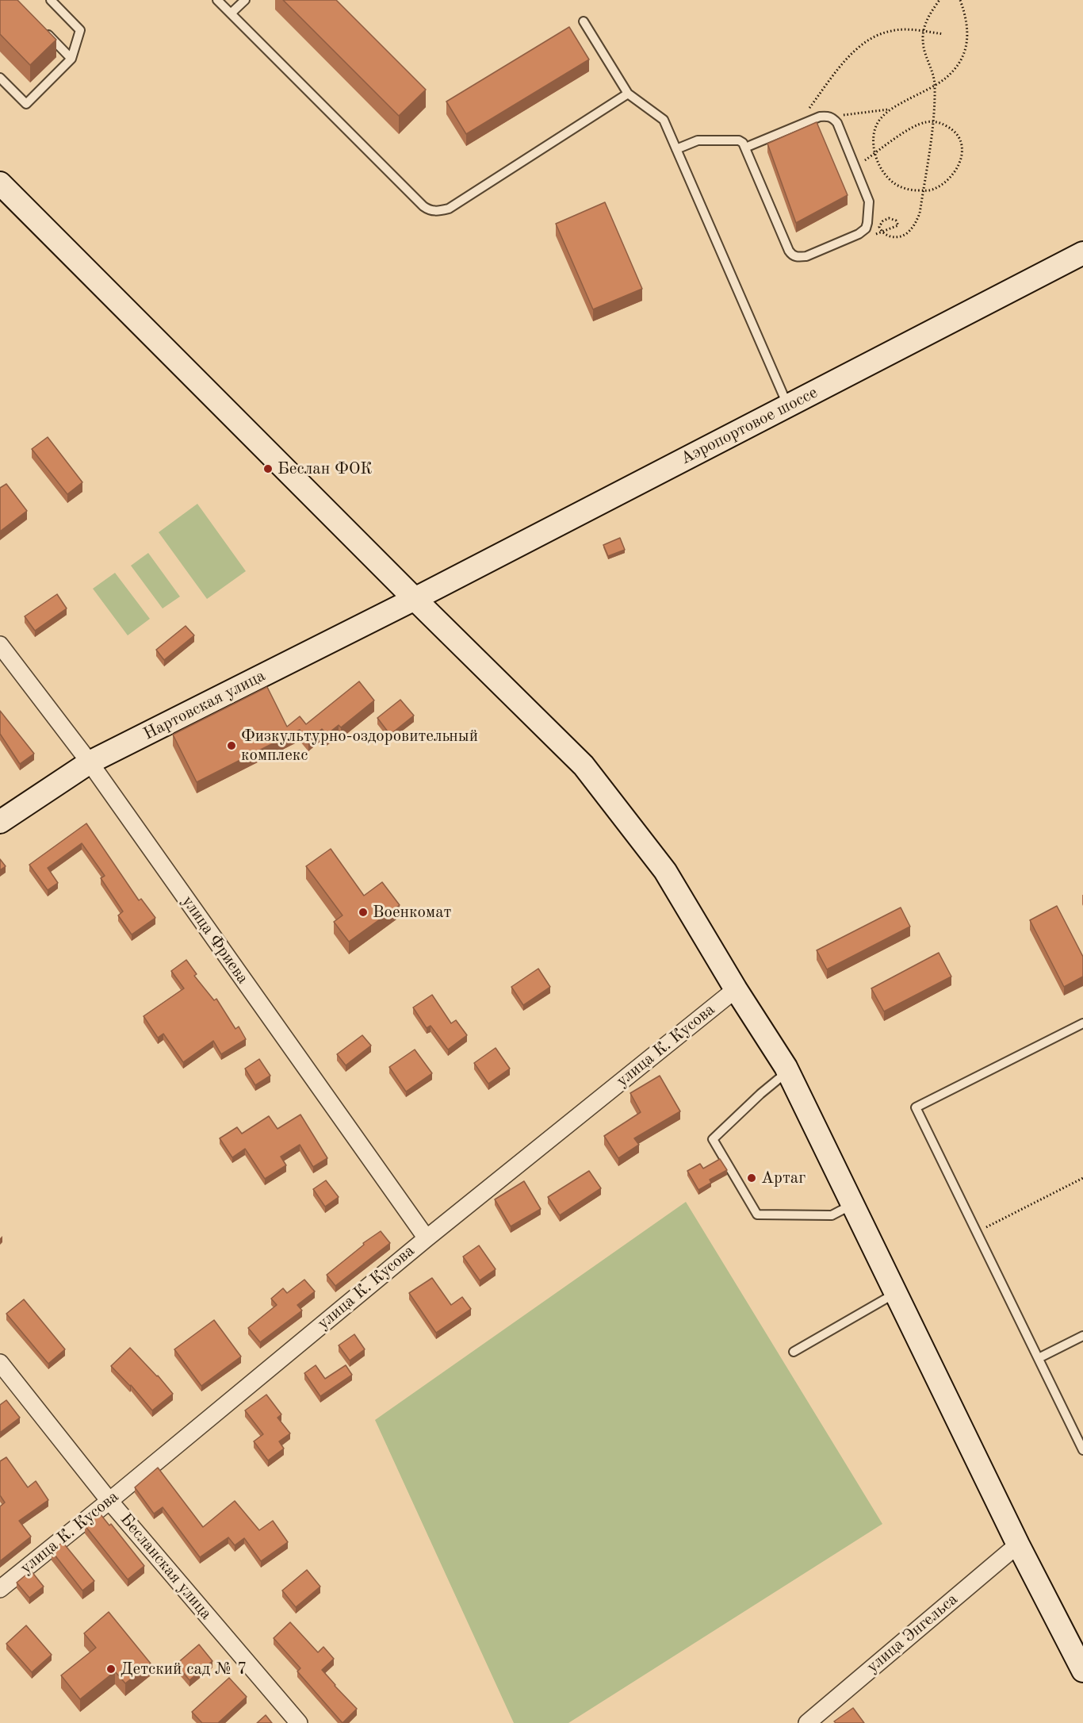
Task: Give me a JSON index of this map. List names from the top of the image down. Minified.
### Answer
{"streets":{"main road":["Аэропортовое шоссе","Нартовская улица"],"street":["улица Фриева","улица К. Кусова","Бесланская улица","улица Энгельса"]},"crossings":[["Аэропортовое шоссе","Нартовская улица"],["Нартовская улица","улица Фриева"],["улица Фриева","улица К. Кусова"],["улица К. Кусова","Бесланская улица"]],"places":["Беслан ФОК","Физкультурно-оздоровительный комплекс","Военкомат","Артаг","Детский сад № 7"]}
